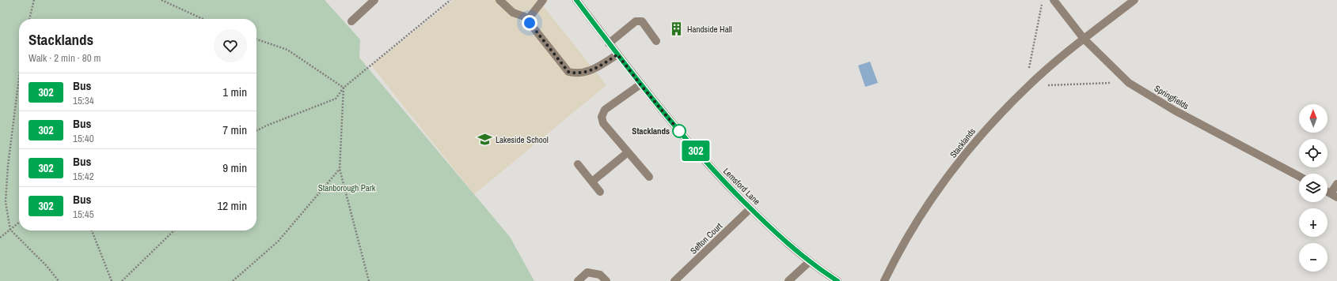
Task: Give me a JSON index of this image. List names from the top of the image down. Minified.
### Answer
{"streets":{"street":["Springfields","Stacklands","Lemsford Lane","Sefton Court"]},"crossings":[["Springfields","Stacklands"],["Lemsford Lane","Sefton Court"]],"parks":["Stanborough Park"],"places":{"building":["Handside Hall"],"other":["Stacklands"],"school or university":["Lakeside School"]},"lines":["bus line 302"],"north":"top","page":{"on_map":"302","heading":["Stacklands","Walk · 2 min · 80 m"],"list":[{"mark":"302","name":"Bus","note":"15:34","value":"1 min"},{"mark":"302","name":"Bus","note":"15:40","value":"7 min"},{"mark":"302","name":"Bus","note":"15:42","value":"9 min"},{"mark":"302","name":"Bus","note":"15:45","value":"12 min"}],"map_buttons":["+","−"]}}
